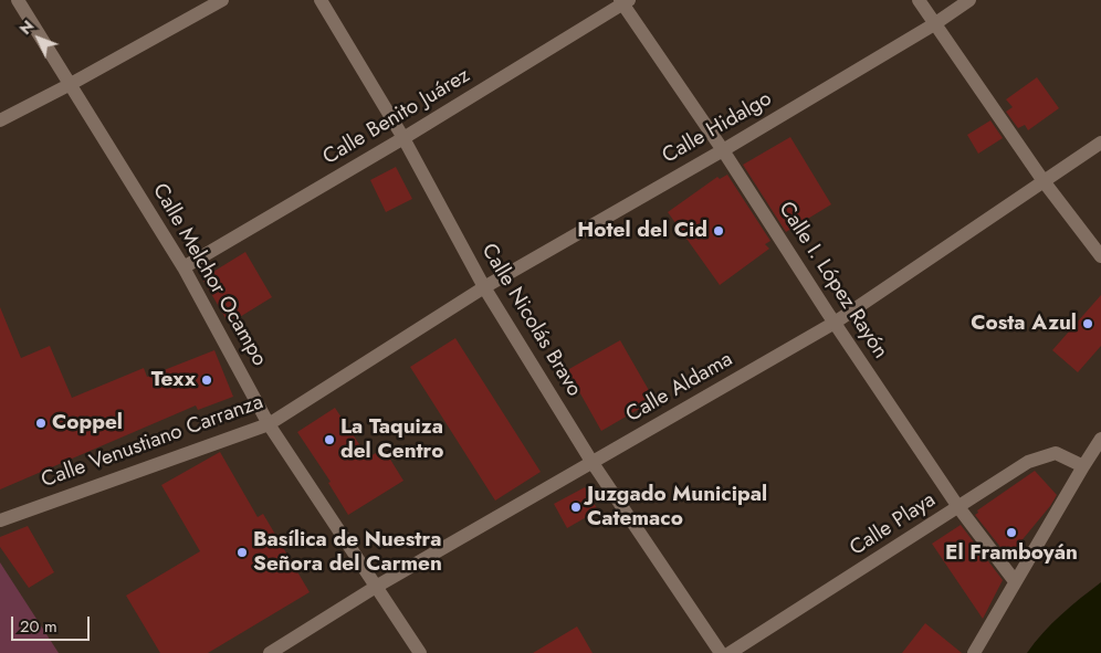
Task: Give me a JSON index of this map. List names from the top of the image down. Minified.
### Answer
{"streets":{"street":["Calle Benito Juárez","Calle Hidalgo","Calle Melchor Ocampo","Calle I. López Rayón","Calle Nicolás Bravo","Calle Aldama","Calle Venustiano Carranza","Calle Playa"]},"crossings":[["Calle Benito Juárez","Calle Melchor Ocampo"],["Calle Benito Juárez","Calle I. López Rayón"],["Calle Benito Juárez","Calle Nicolás Bravo"],["Calle Hidalgo","Calle I. López Rayón"],["Calle Hidalgo","Calle Nicolás Bravo"],["Calle Hidalgo","Calle Venustiano Carranza"],["Calle Melchor Ocampo","Calle Aldama"],["Calle Melchor Ocampo","Calle Venustiano Carranza"],["Calle I. López Rayón","Calle Aldama"],["Calle I. López Rayón","Calle Playa"],["Calle Nicolás Bravo","Calle Aldama"],["Calle Nicolás Bravo","Calle Venustiano Carranza"]],"places":["Hotel del Cid","Costa Azul","Texx","Coppel","La Taquiza del Centro","Juzgado Municipal Catemaco","El Framboyán","Basílica de Nuestra Señora del Carmen"],"scale_bar":"20 m","north":"top left"}
